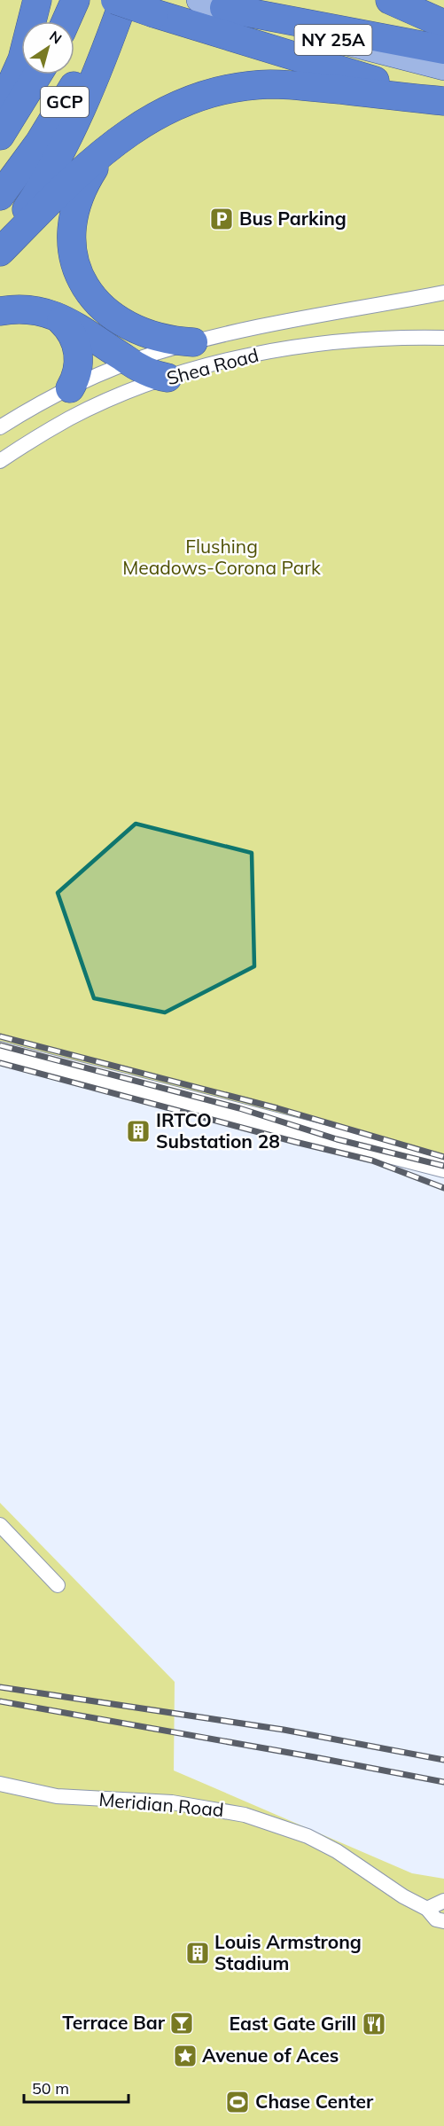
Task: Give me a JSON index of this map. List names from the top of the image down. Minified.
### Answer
{"streets":{"highway":["GCP"],"main road":["NY 25A"],"street":["Shea Road","Meridian Road"]},"parks":["Flushing Meadows-Corona Park"],"places":{"parking":["Bus Parking"],"building":["IRTCO Substation 28","Louis Armstrong Stadium"],"bar":["Terrace Bar"],"restaurant":["East Gate Grill"],"place":["Avenue of Aces"],"sports":["Chase Center"]},"scale_bar":"50 m","north":"top right"}
